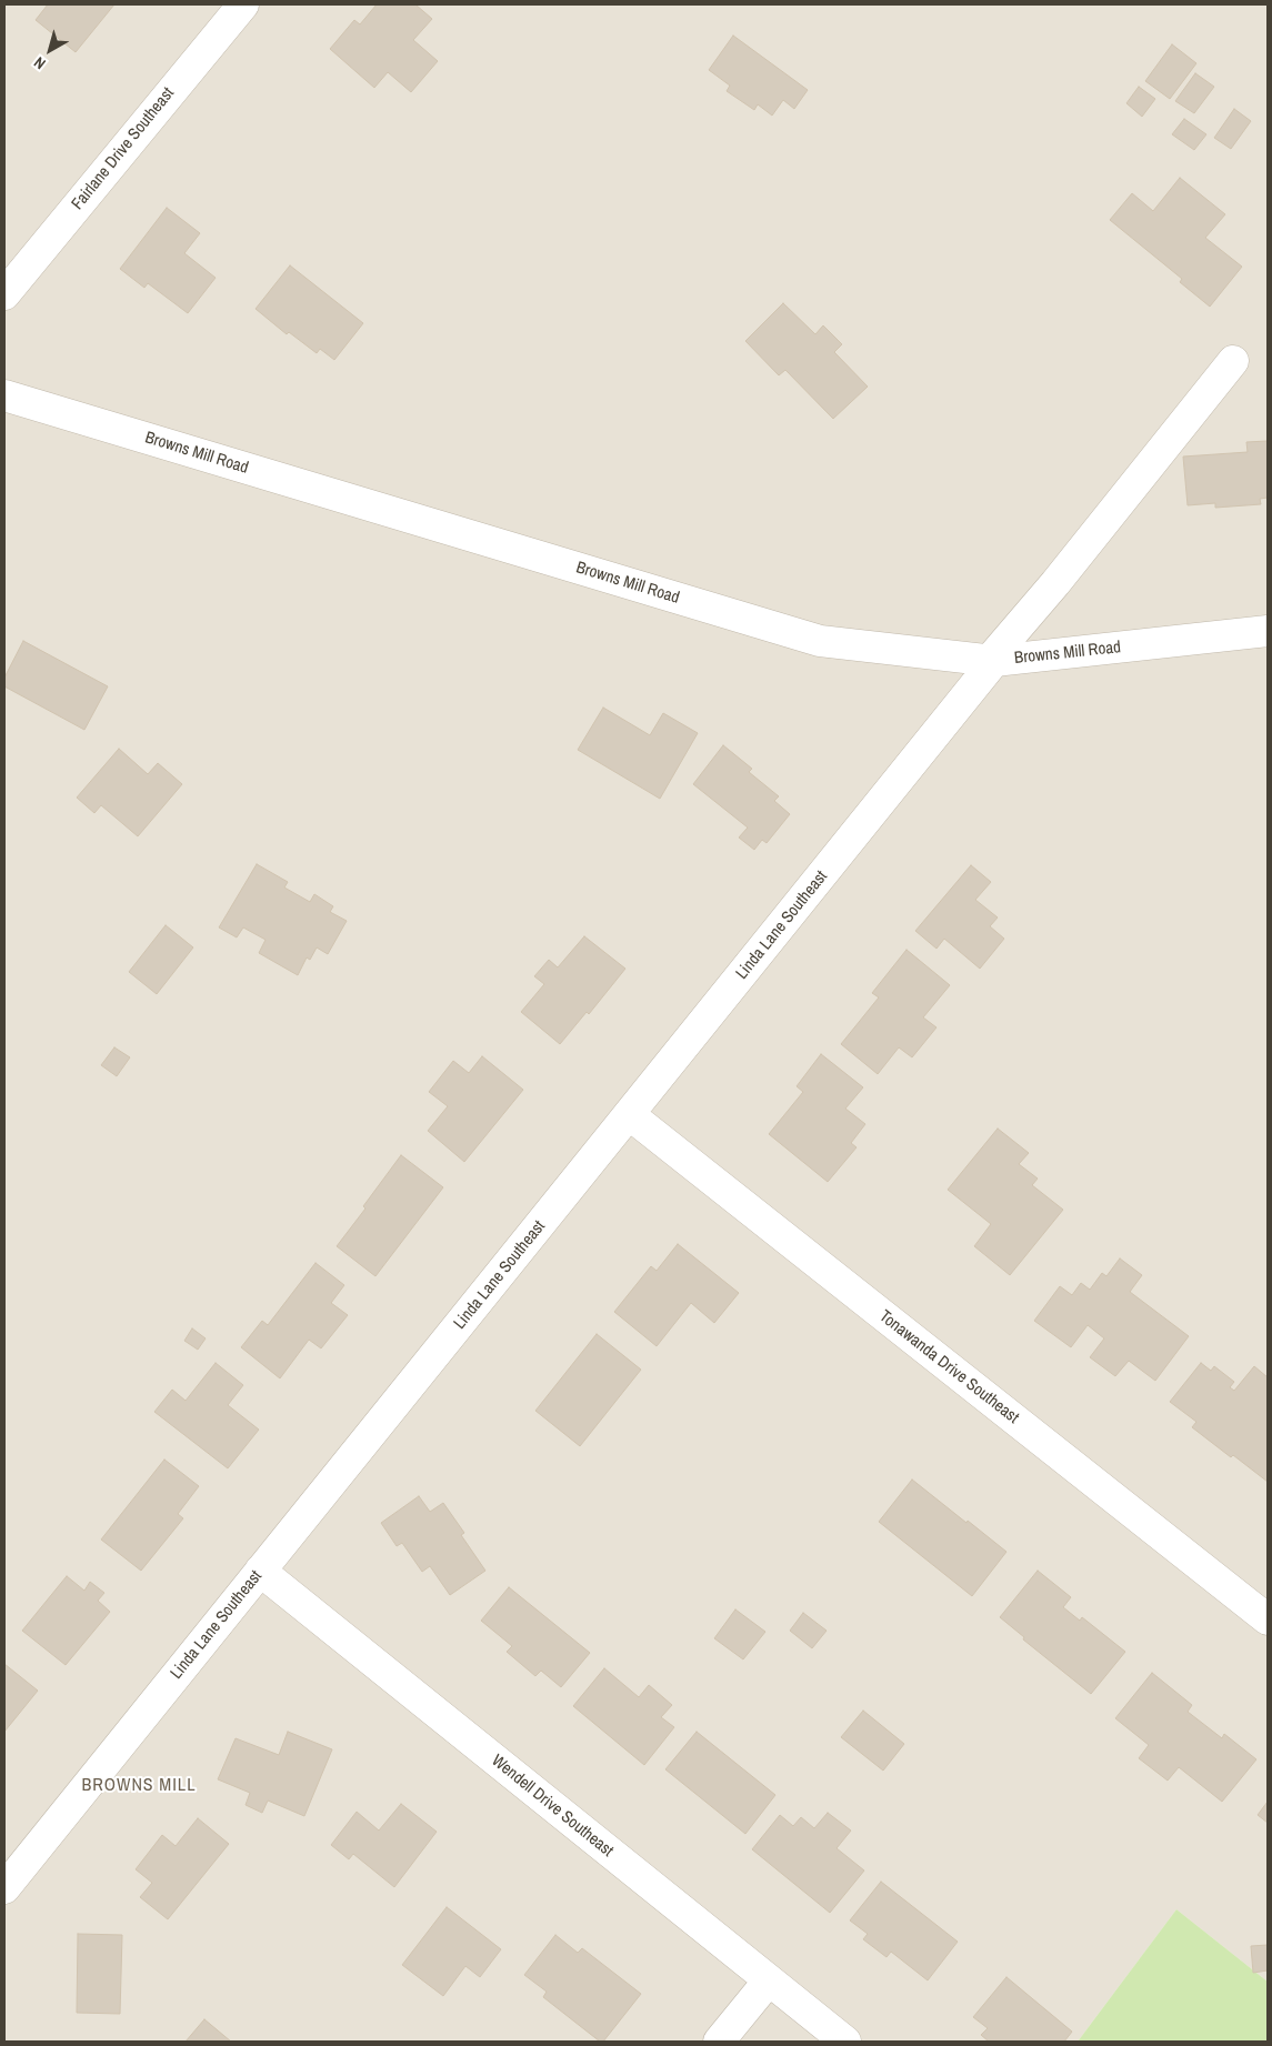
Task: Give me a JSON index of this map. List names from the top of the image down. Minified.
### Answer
{"streets":{"street":["Fairlane Drive Southeast","Browns Mill Road","Linda Lane Southeast","Tonawanda Drive Southeast","Wendell Drive Southeast"]},"crossings":[["Browns Mill Road","Linda Lane Southeast"],["Linda Lane Southeast","Tonawanda Drive Southeast"],["Linda Lane Southeast","Wendell Drive Southeast"]],"districts":["BROWNS MILL"],"north":"bottom left"}
